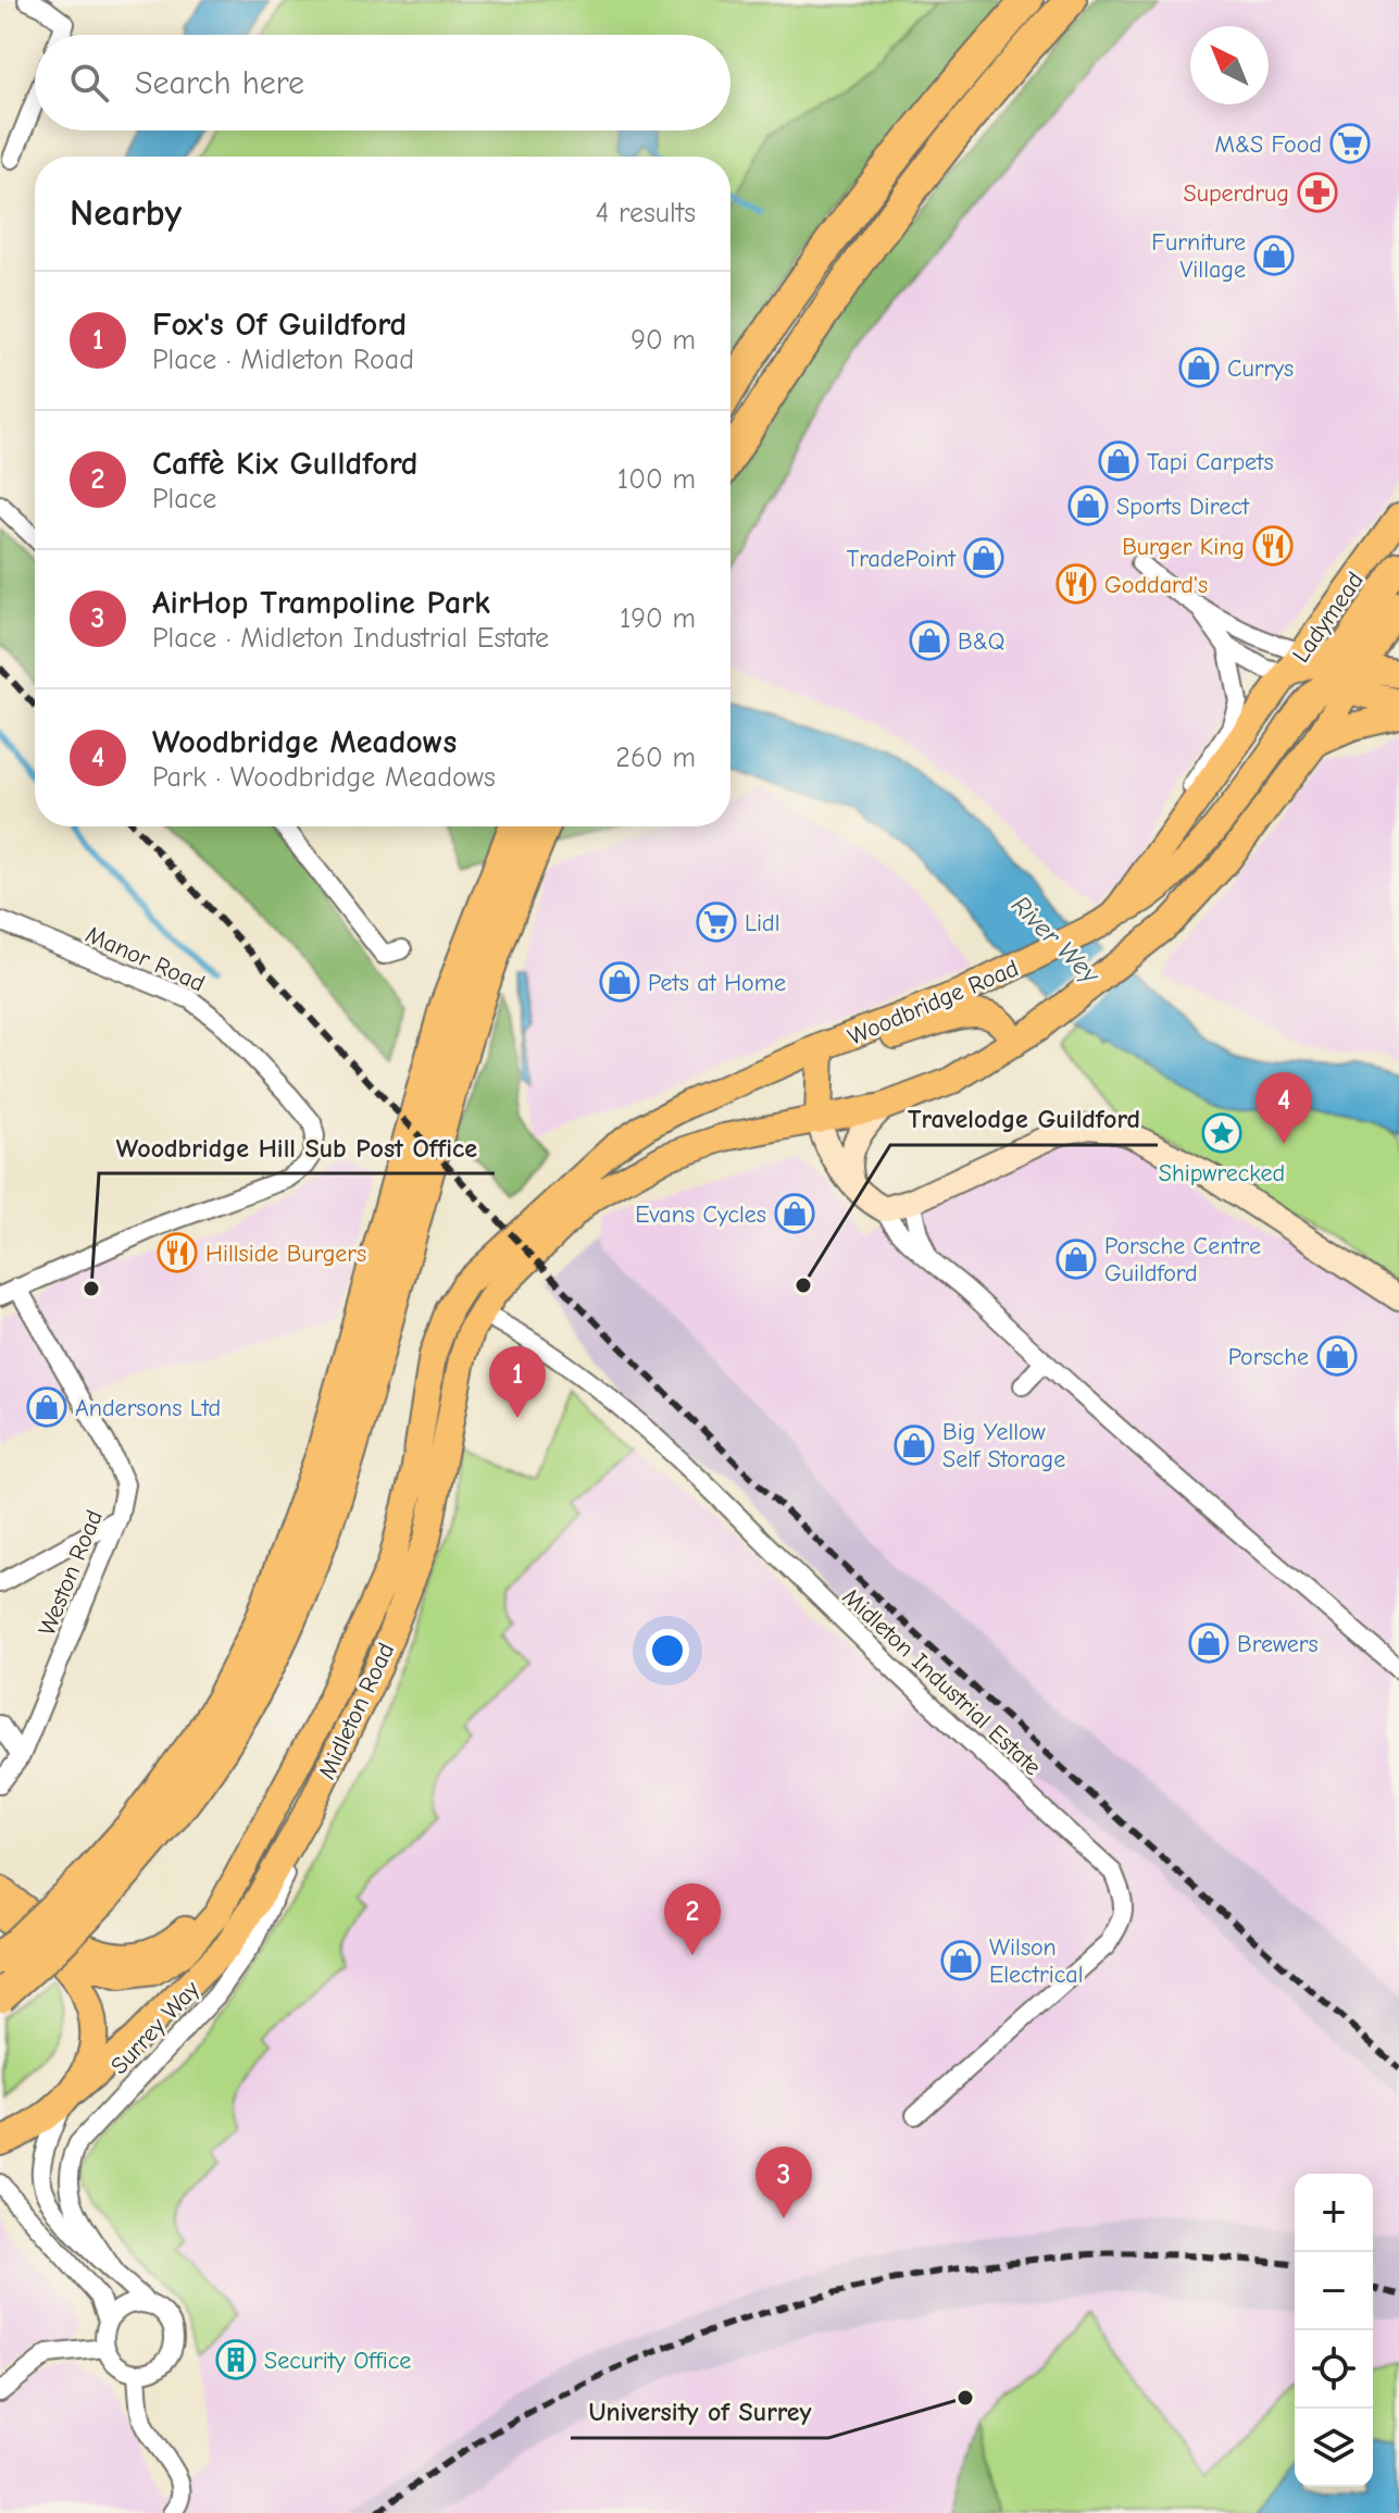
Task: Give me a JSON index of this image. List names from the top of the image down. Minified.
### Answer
{"streets":{"main road":["Ladymead","Woodbridge Road","Midleton Road"],"street":["Manor Road","Weston Road","Midleton Industrial Estate","Surrey Way"]},"crossings":[["Manor Road","Weston Road"],["Midleton Industrial Estate","Midleton Road"],["Midleton Road","Surrey Way"]],"water":["River Wey"],"places":{"supermarket":["M&S Food","Lidl"],"pharmacy":["Superdrug"],"shop":["Furniture Village","Currys","Tapi Carpets","Sports Direct","TradePoint","B&Q","Pets at Home","Evans Cycles","Porsche Centre Guildford","Porsche","Andersons Ltd","Big Yellow Self Storage","Brewers","Wilson Electrical"],"restaurant":["Burger King","Goddard's","Hillside Burgers"],"place":["Shipwrecked"],"other":["Travelodge Guildford","Woodbridge Hill Sub Post Office","University of Surrey"],"building":["Security Office"]},"north":"top left","page":{"search":"Search here","heading":["Nearby","4 results"],"list":[{"mark":"1","name":"Fox's Of Guildford","note":"Place · Midleton Road","value":"90 m"},{"mark":"2","name":"Caffè Kix Gulldford","note":"Place","value":"100 m"},{"mark":"3","name":"AirHop Trampoline Park","note":"Place · Midleton Industrial Estate","value":"190 m"},{"mark":"4","name":"Woodbridge Meadows","note":"Park · Woodbridge Meadows","value":"260 m"}],"pins":["4","1","2","3"],"map_buttons":["+","−"]}}
